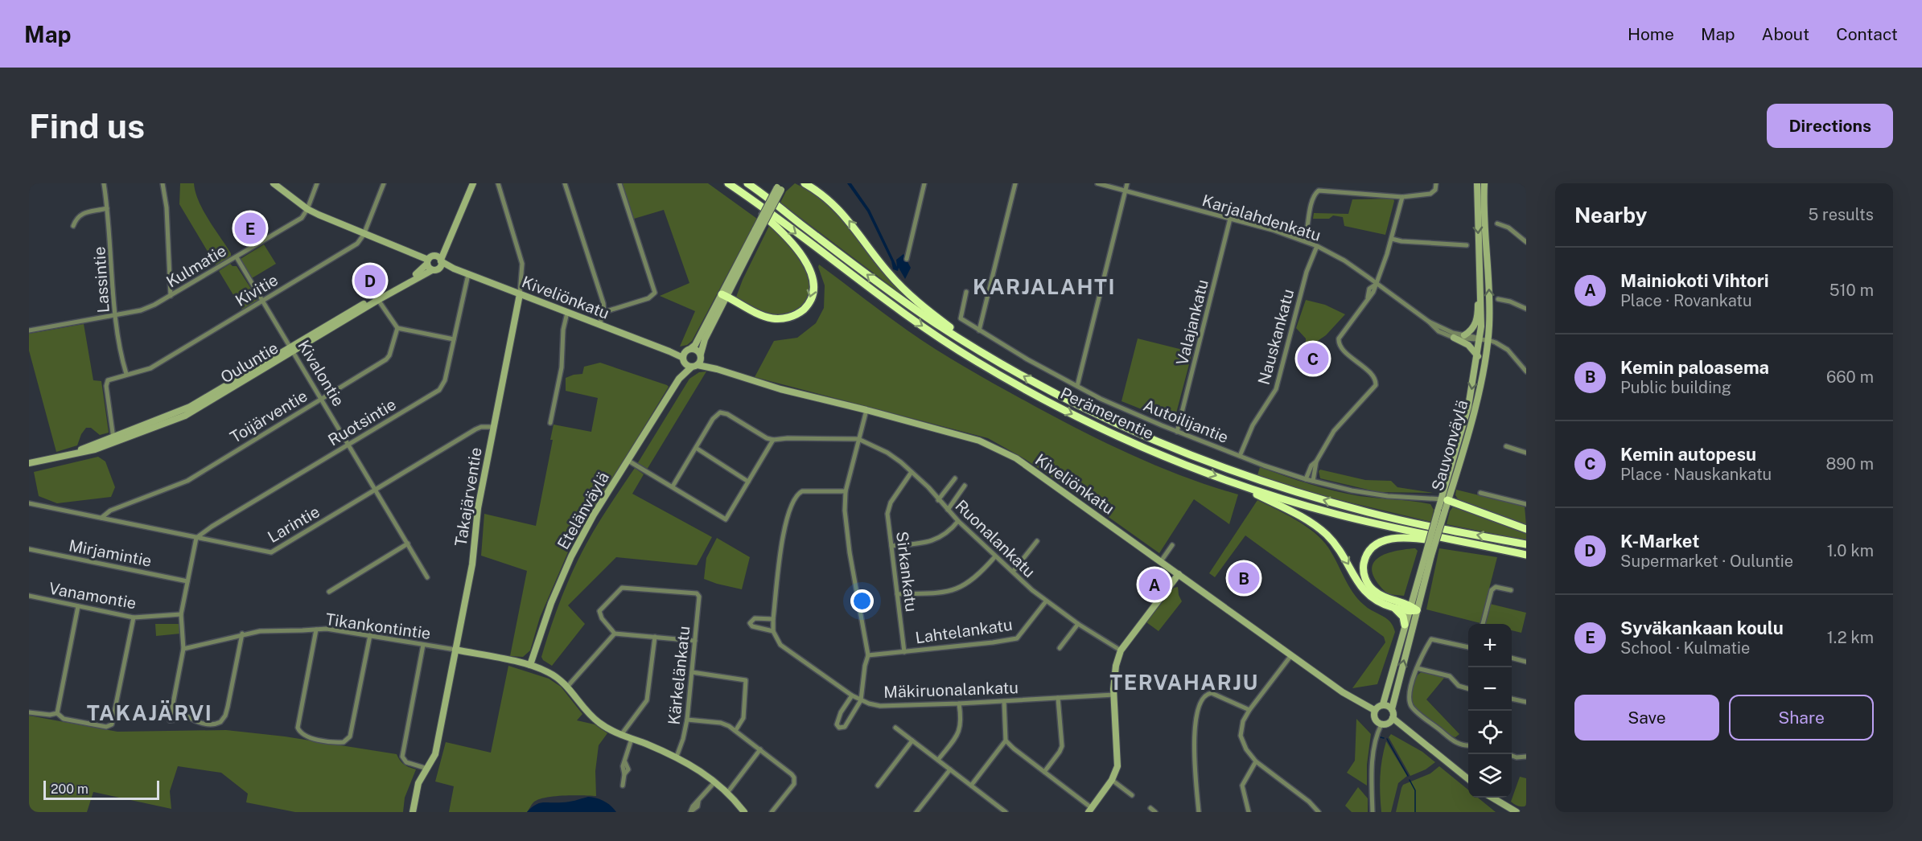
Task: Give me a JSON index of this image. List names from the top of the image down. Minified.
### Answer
{"streets":{"highway":["Perämerentie"],"main road":["Kiveliönkatu","Ouluntie","Sauvonväylä","Takajärventie","Etelänväylä"],"street":["Karjalahdenkatu","Kulmatie","Lassintie","Kivitie","Valajankatu","Nauskankatu","Kivalontie","Toijärventie","Autoilijantie","Ruotsintie","Larintie","Ruonalankatu","Mirjamintie","Sirkankatu","Vanamontie","Tikankontintie","Lahtelankatu","Kärkelänkatu","Mäkiruonalankatu"]},"crossings":[["Karjalahdenkatu","Valajankatu"],["Karjalahdenkatu","Nauskankatu"],["Kulmatie","Lassintie"],["Kulmatie","Kivalontie"],["Lassintie","Kivitie"],["Kivitie","Ouluntie"],["Kivitie","Kivalontie"],["Kiveliönkatu","Ouluntie"],["Kiveliönkatu","Ruotsintie"],["Kiveliönkatu","Sauvonväylä"],["Kiveliönkatu","Takajärventie"],["Kiveliönkatu","Etelänväylä"],["Valajankatu","Autoilijantie"],["Nauskankatu","Autoilijantie"],["Ouluntie","Kivalontie"],["Kivalontie","Toijärventie"],["Kivalontie","Ruotsintie"],["Kivalontie","Larintie"],["Toijärventie","Larintie"],["Autoilijantie","Sauvonväylä"],["Ruotsintie","Larintie"],["Takajärventie","Larintie"],["Takajärventie","Tikankontintie"],["Ruonalankatu","Sirkankatu"],["Ruonalankatu","Lahtelankatu"],["Sirkankatu","Lahtelankatu"]],"districts":["KARJALAHTI","TERVAHARJU","TAKAJÄRVI"],"scale_bar":"200 m","page":{"header":"Map","nav":["Home","Map","About","Contact"],"buttons":["Directions",["Save","Share"]],"title":"Find us","heading":["Nearby","5 results"],"pins":["E","D","C","B","A"],"list":[{"mark":"A","name":"Mainiokoti Vihtori","note":"Place · Rovankatu","value":"510 m"},{"mark":"B","name":"Kemin paloasema","note":"Public building","value":"660 m"},{"mark":"C","name":"Kemin autopesu","note":"Place · Nauskankatu","value":"890 m"},{"mark":"D","name":"K-Market","note":"Supermarket · Ouluntie","value":"1.0 km"},{"mark":"E","name":"Syväkankaan koulu","note":"School · Kulmatie","value":"1.2 km"}],"map_buttons":["+","−"],"scale":"200 m"}}
